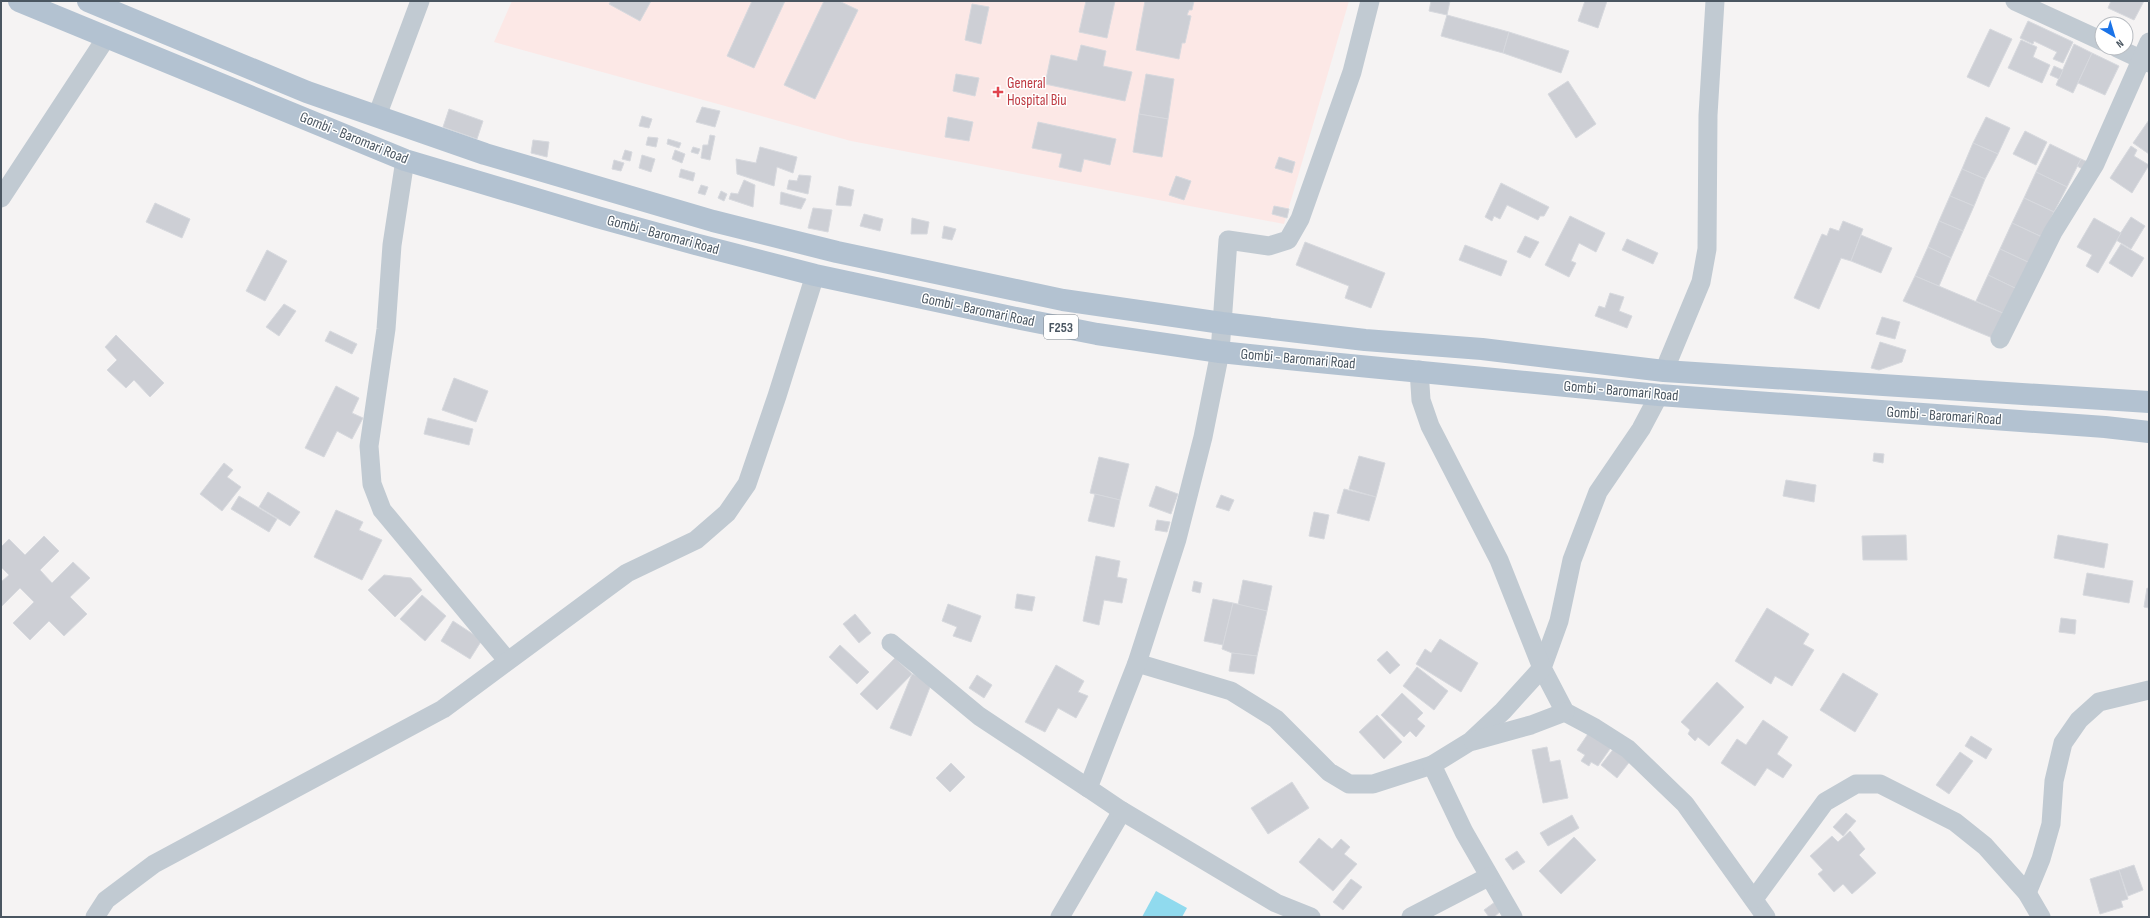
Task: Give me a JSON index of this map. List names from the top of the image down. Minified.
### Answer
{"streets":{"main road":["Gombi - Baromari Road","F253"]},"places":{"health":["General Hospital Biu"]},"north":"bottom right"}
